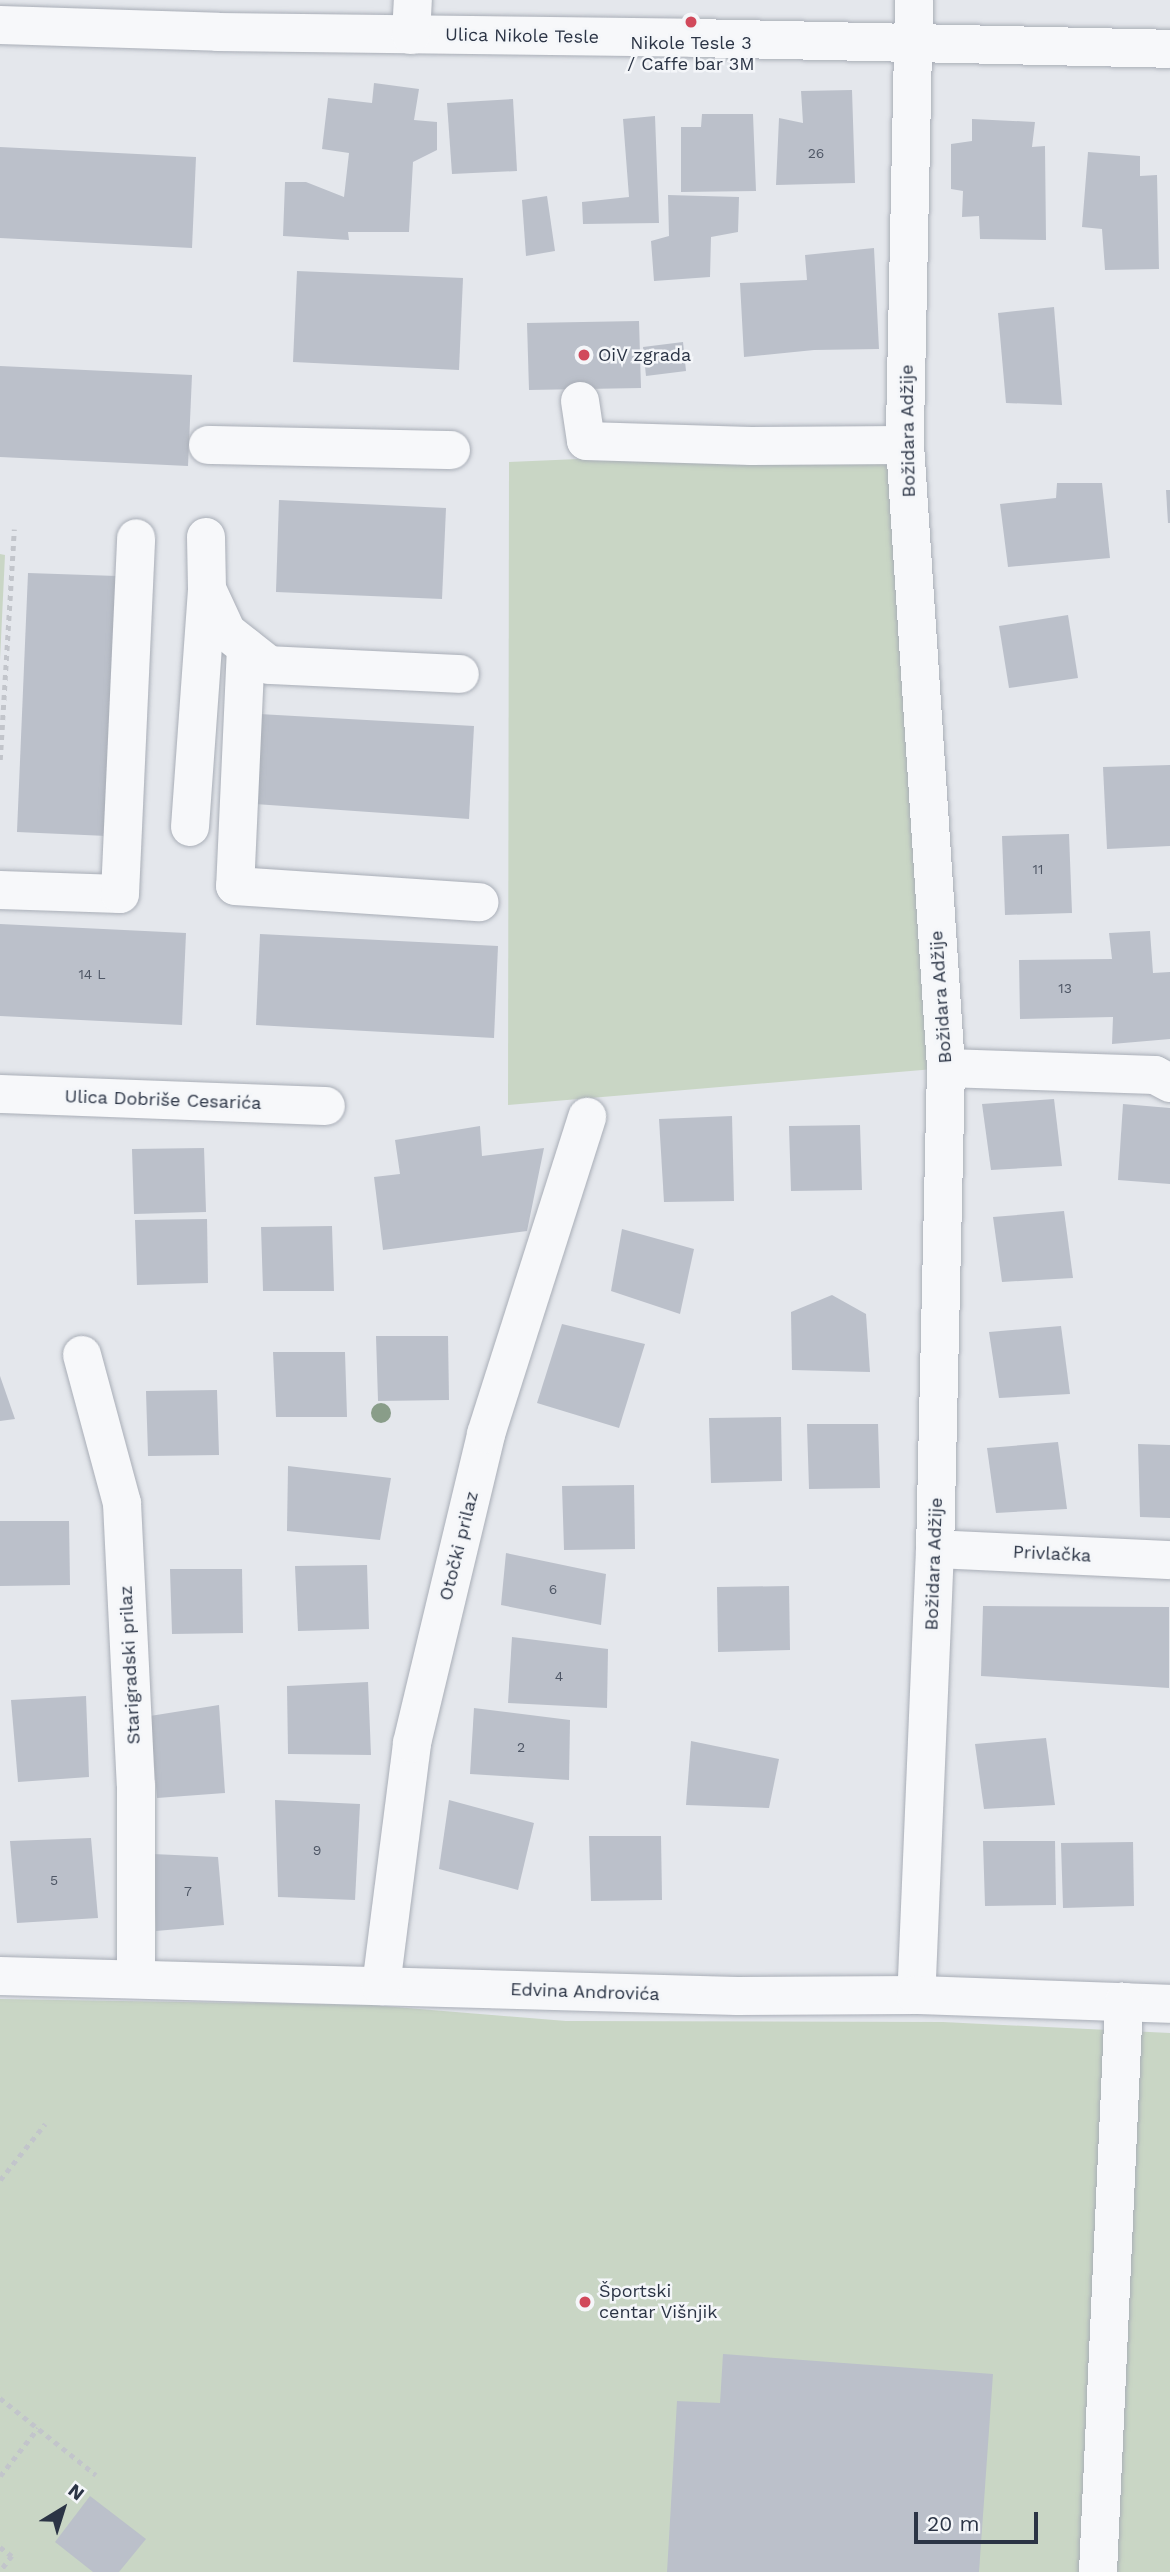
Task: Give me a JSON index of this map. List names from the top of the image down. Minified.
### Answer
{"streets":{"street":["Ulica Nikole Tesle","Božidara Adžije","Ulica Dobriše Cesarića","Otočki prilaz","Privlačka","Starigradski prilaz","Edvina Androvića"]},"crossings":[["Ulica Nikole Tesle","Božidara Adžije"],["Božidara Adžije","Privlačka"],["Božidara Adžije","Edvina Androvića"],["Otočki prilaz","Edvina Androvića"],["Starigradski prilaz","Edvina Androvića"]],"places":["Nikole Tesle 3 / Caffe bar 3M","OiV zgrada","Športski centar Višnjik"],"house_numbers":["26","11","14 L","13","6","4","2","9","5","7"],"scale_bar":"20 m","north":"top right"}
